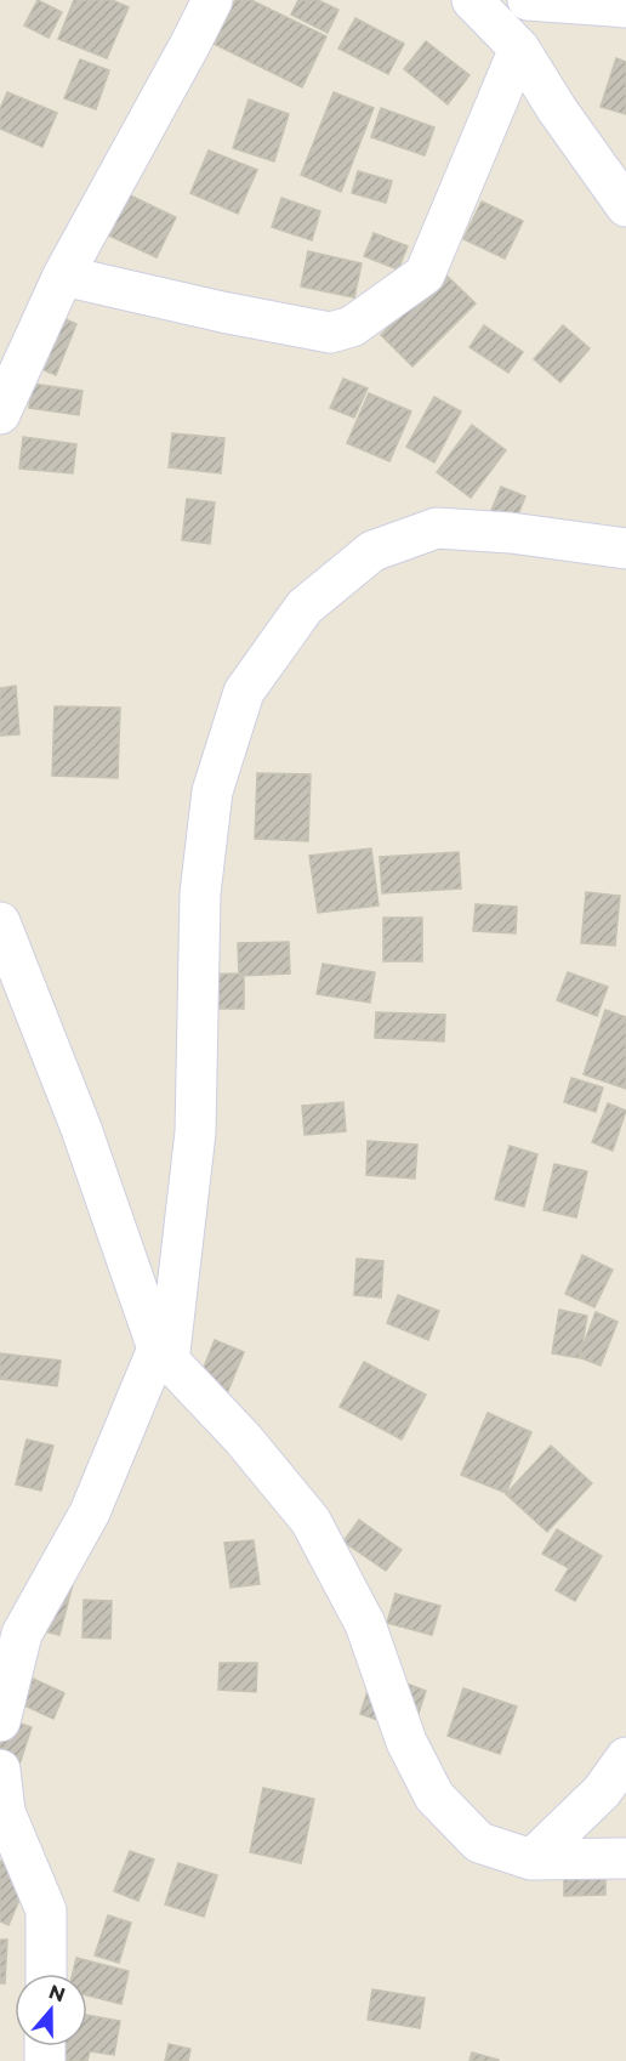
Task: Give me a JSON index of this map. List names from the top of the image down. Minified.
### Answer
{"north":"top"}
